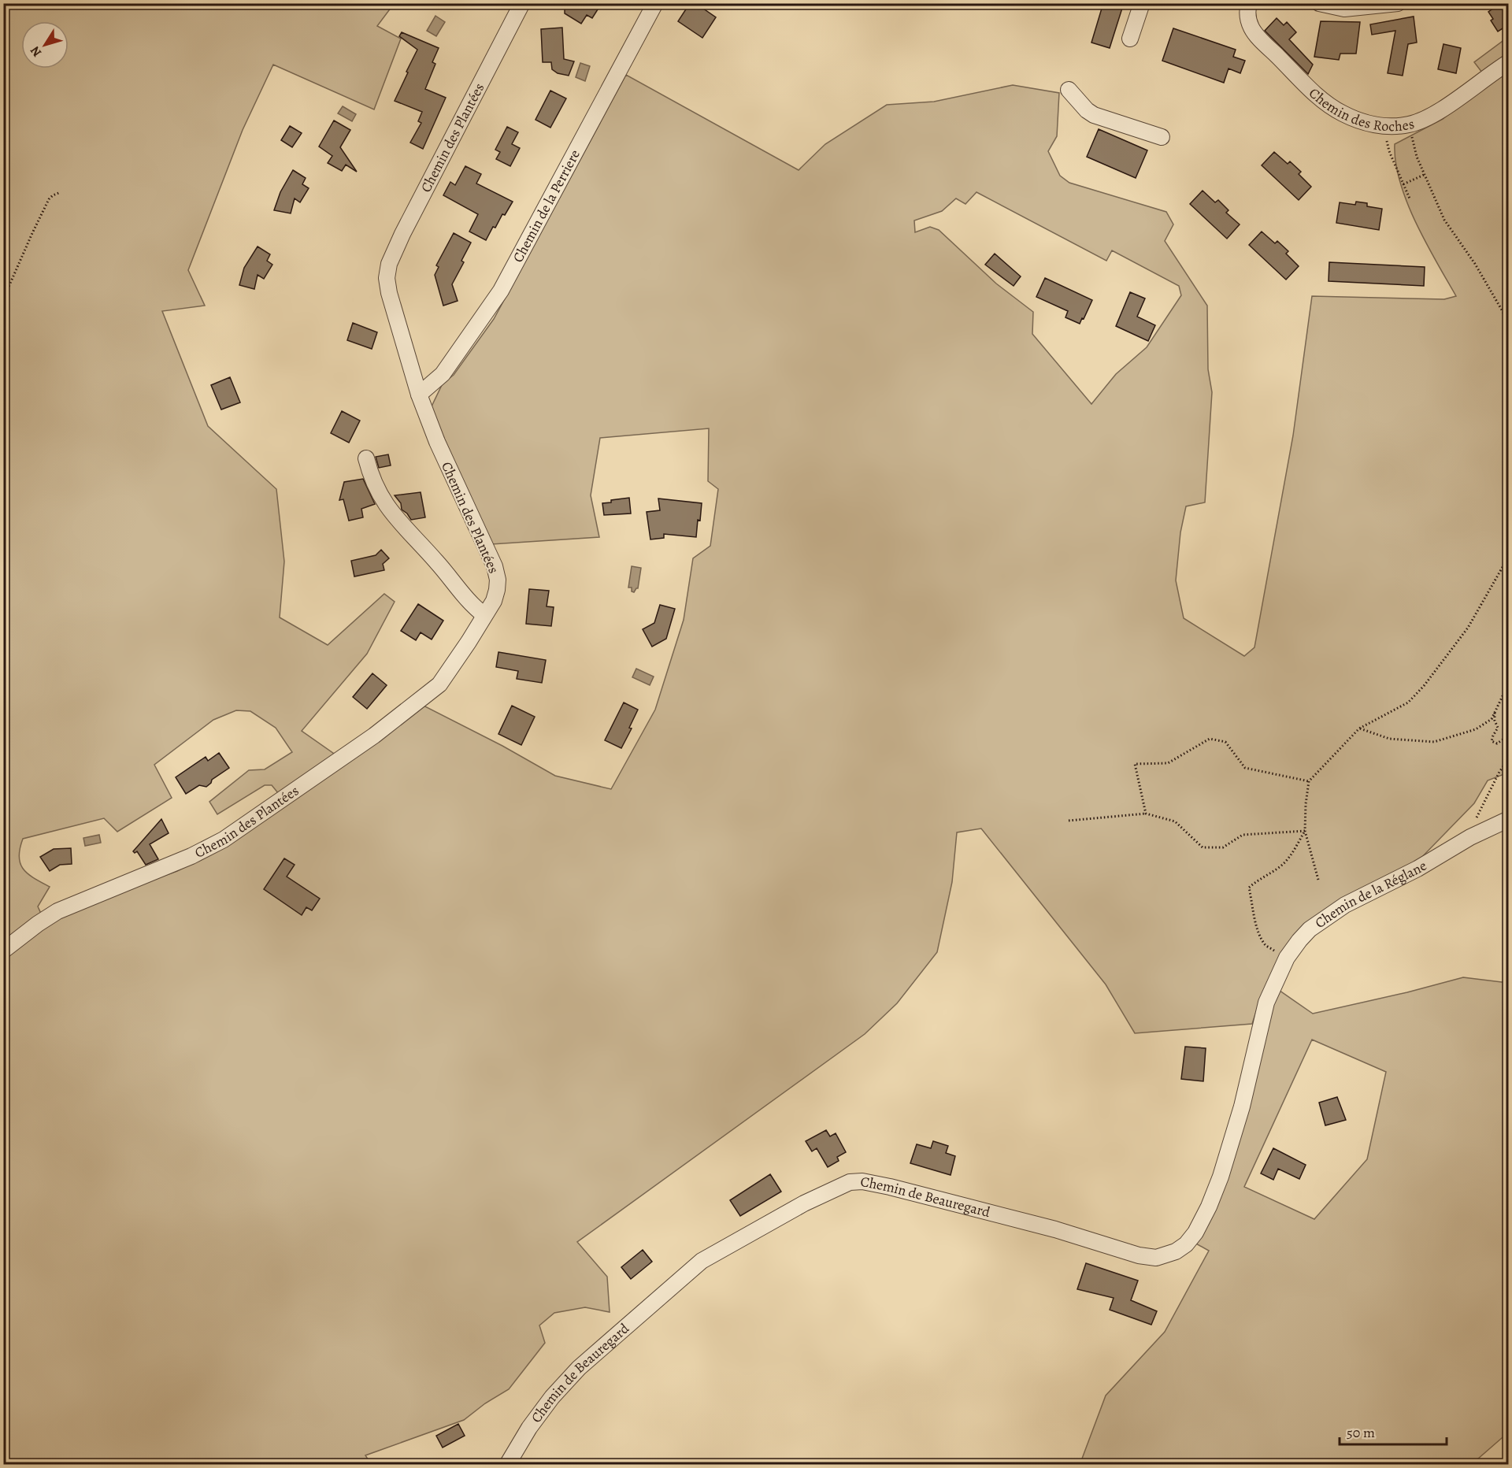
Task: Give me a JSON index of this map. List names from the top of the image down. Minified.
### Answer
{"streets":{"street":["Chemin des Roches","Chemin des Plantées","Chemin de la Perriere","Chemin de la Réglane","Chemin de Beauregard"]},"crossings":[["Chemin des Plantées","Chemin de la Perriere"],["Chemin de la Réglane","Chemin de Beauregard"]],"scale_bar":"50 m","north":"bottom left"}
